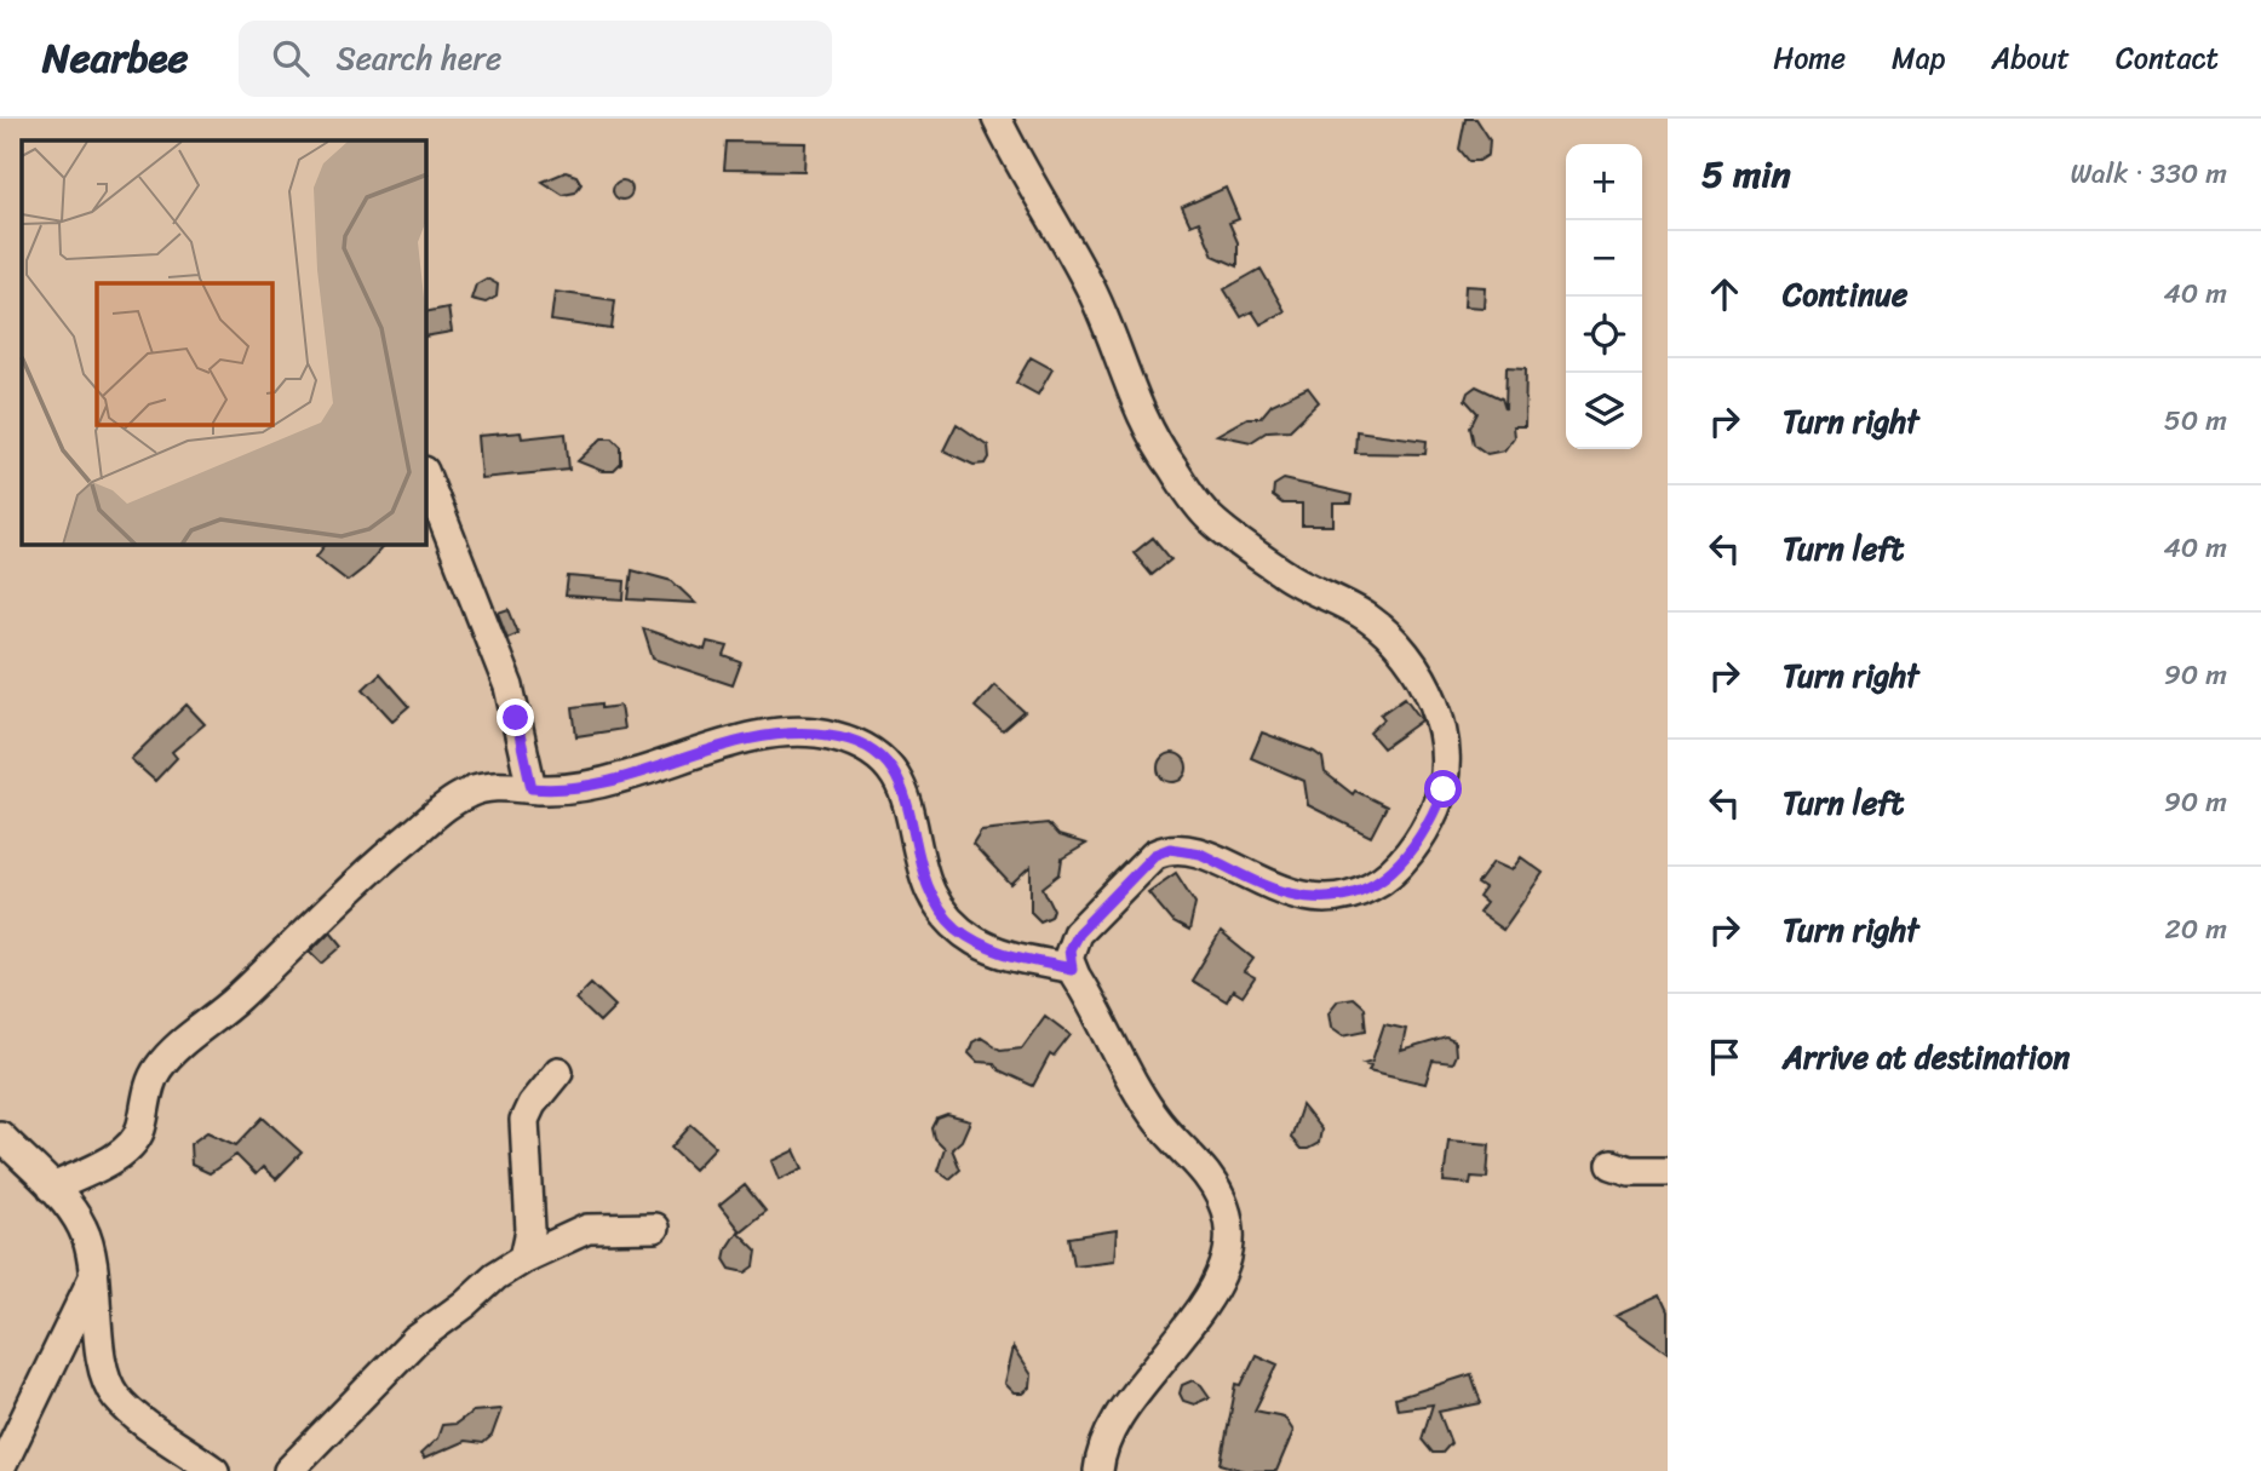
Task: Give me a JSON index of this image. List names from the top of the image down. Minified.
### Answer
{"page":{"header":"Nearbee","search":"Search here","nav":["Home","Map","About","Contact"],"heading":["5 min","Walk · 330 m"],"map_buttons":["+","−"],"list":[["Continue","40 m"],["Turn right","50 m"],["Turn left","40 m"],["Turn right","90 m"],["Turn left","90 m"],["Turn right","20 m"],"Arrive at destination"]}}
